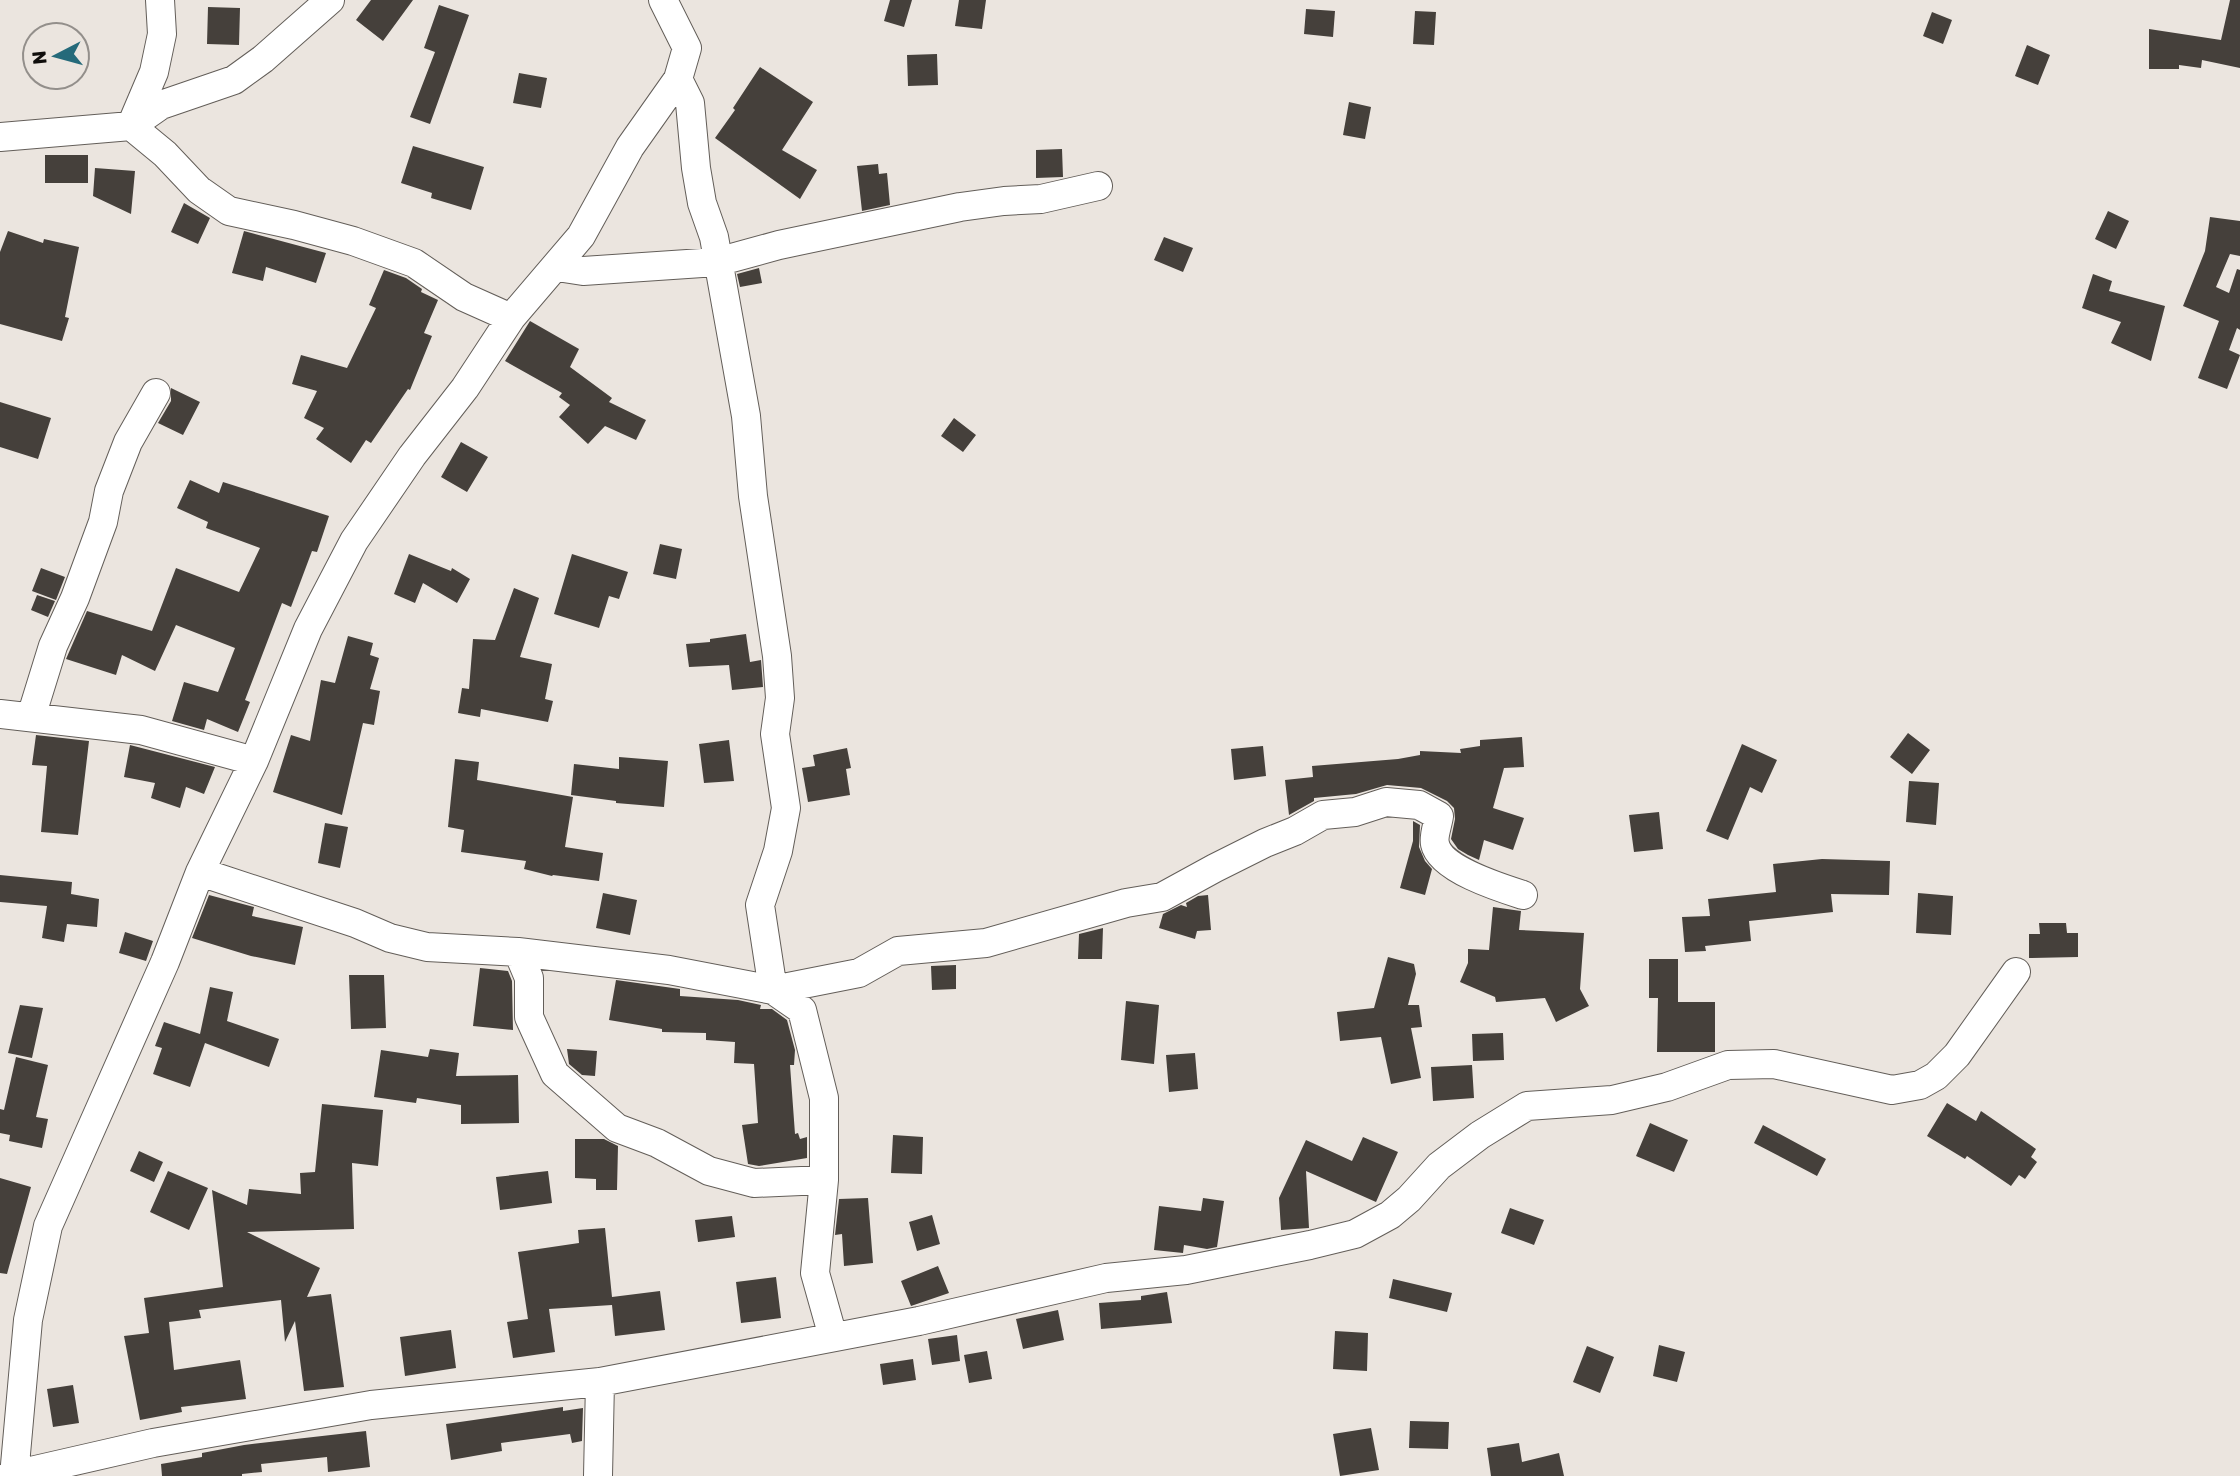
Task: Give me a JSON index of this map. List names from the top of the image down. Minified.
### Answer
{"north":"left"}
